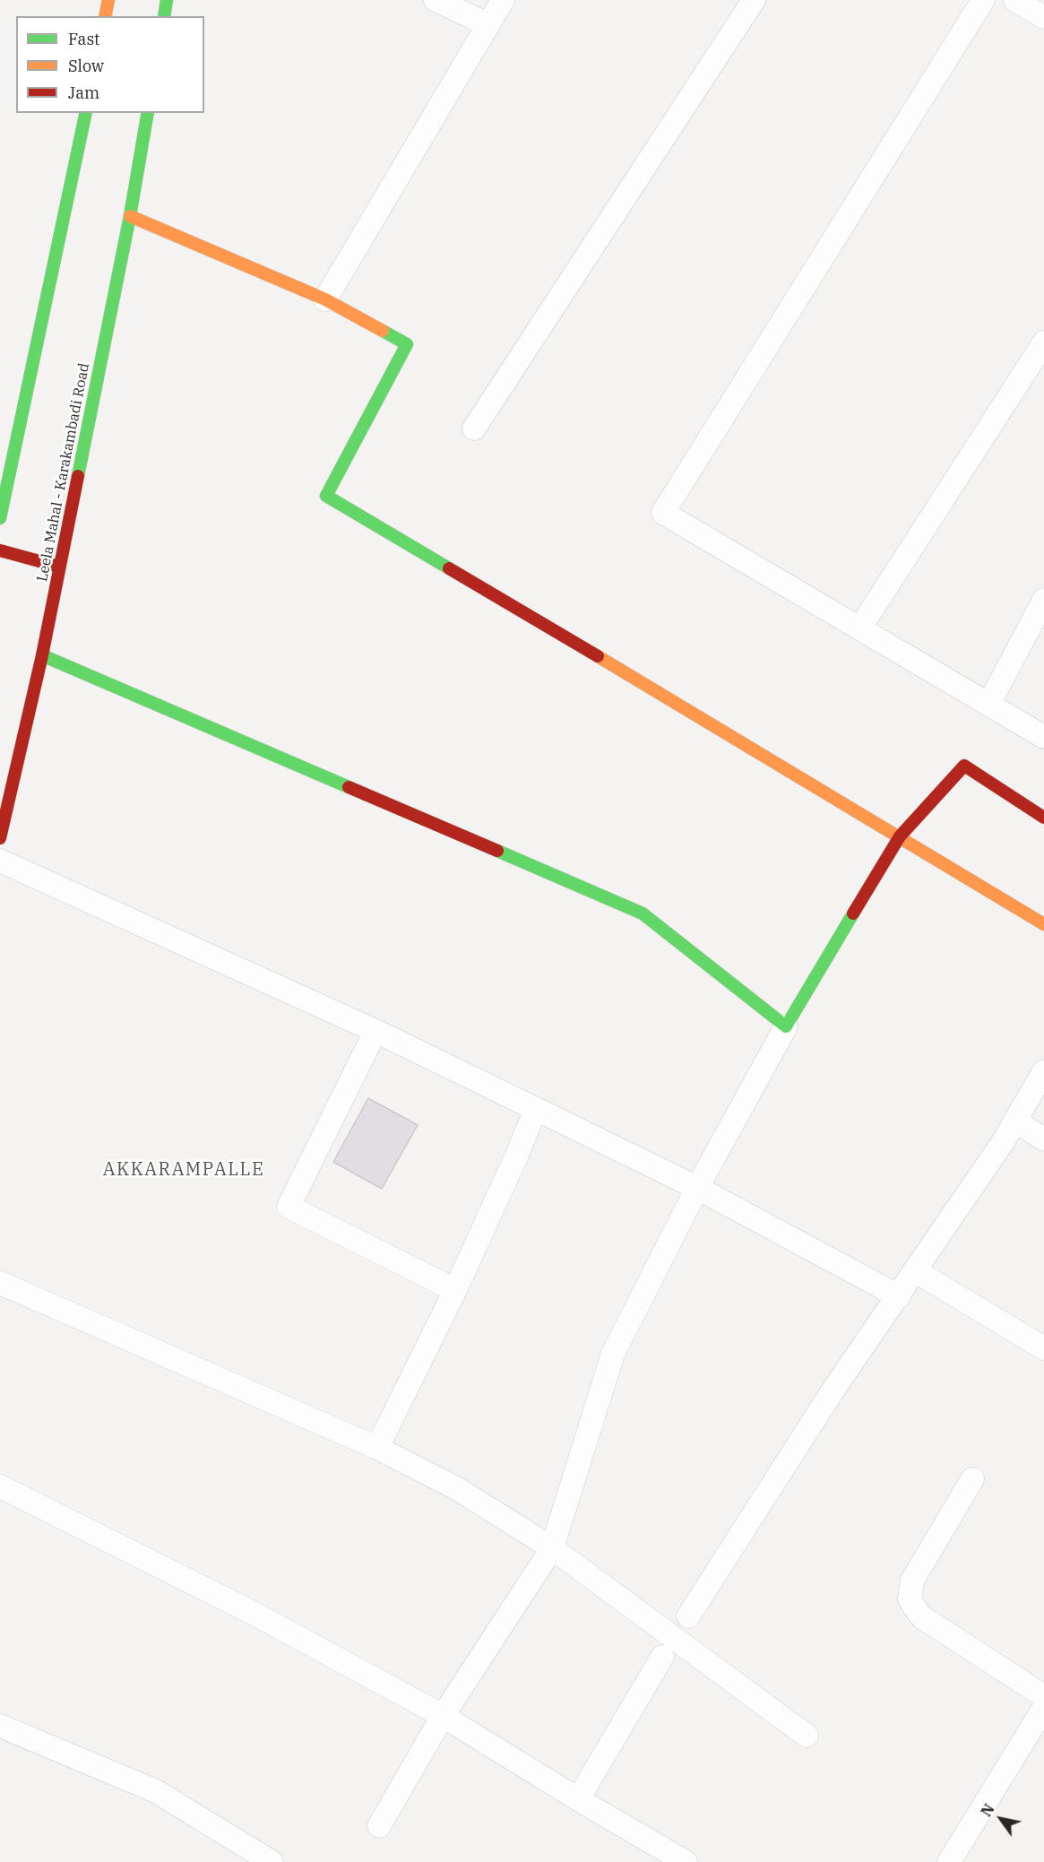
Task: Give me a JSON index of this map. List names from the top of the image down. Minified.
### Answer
{"streets":{"street":["Leela Mahal - Karakambadi Road"]},"districts":["AKKARAMPALLE"],"legend":["Fast","Slow","Jam"],"north":"top left"}
